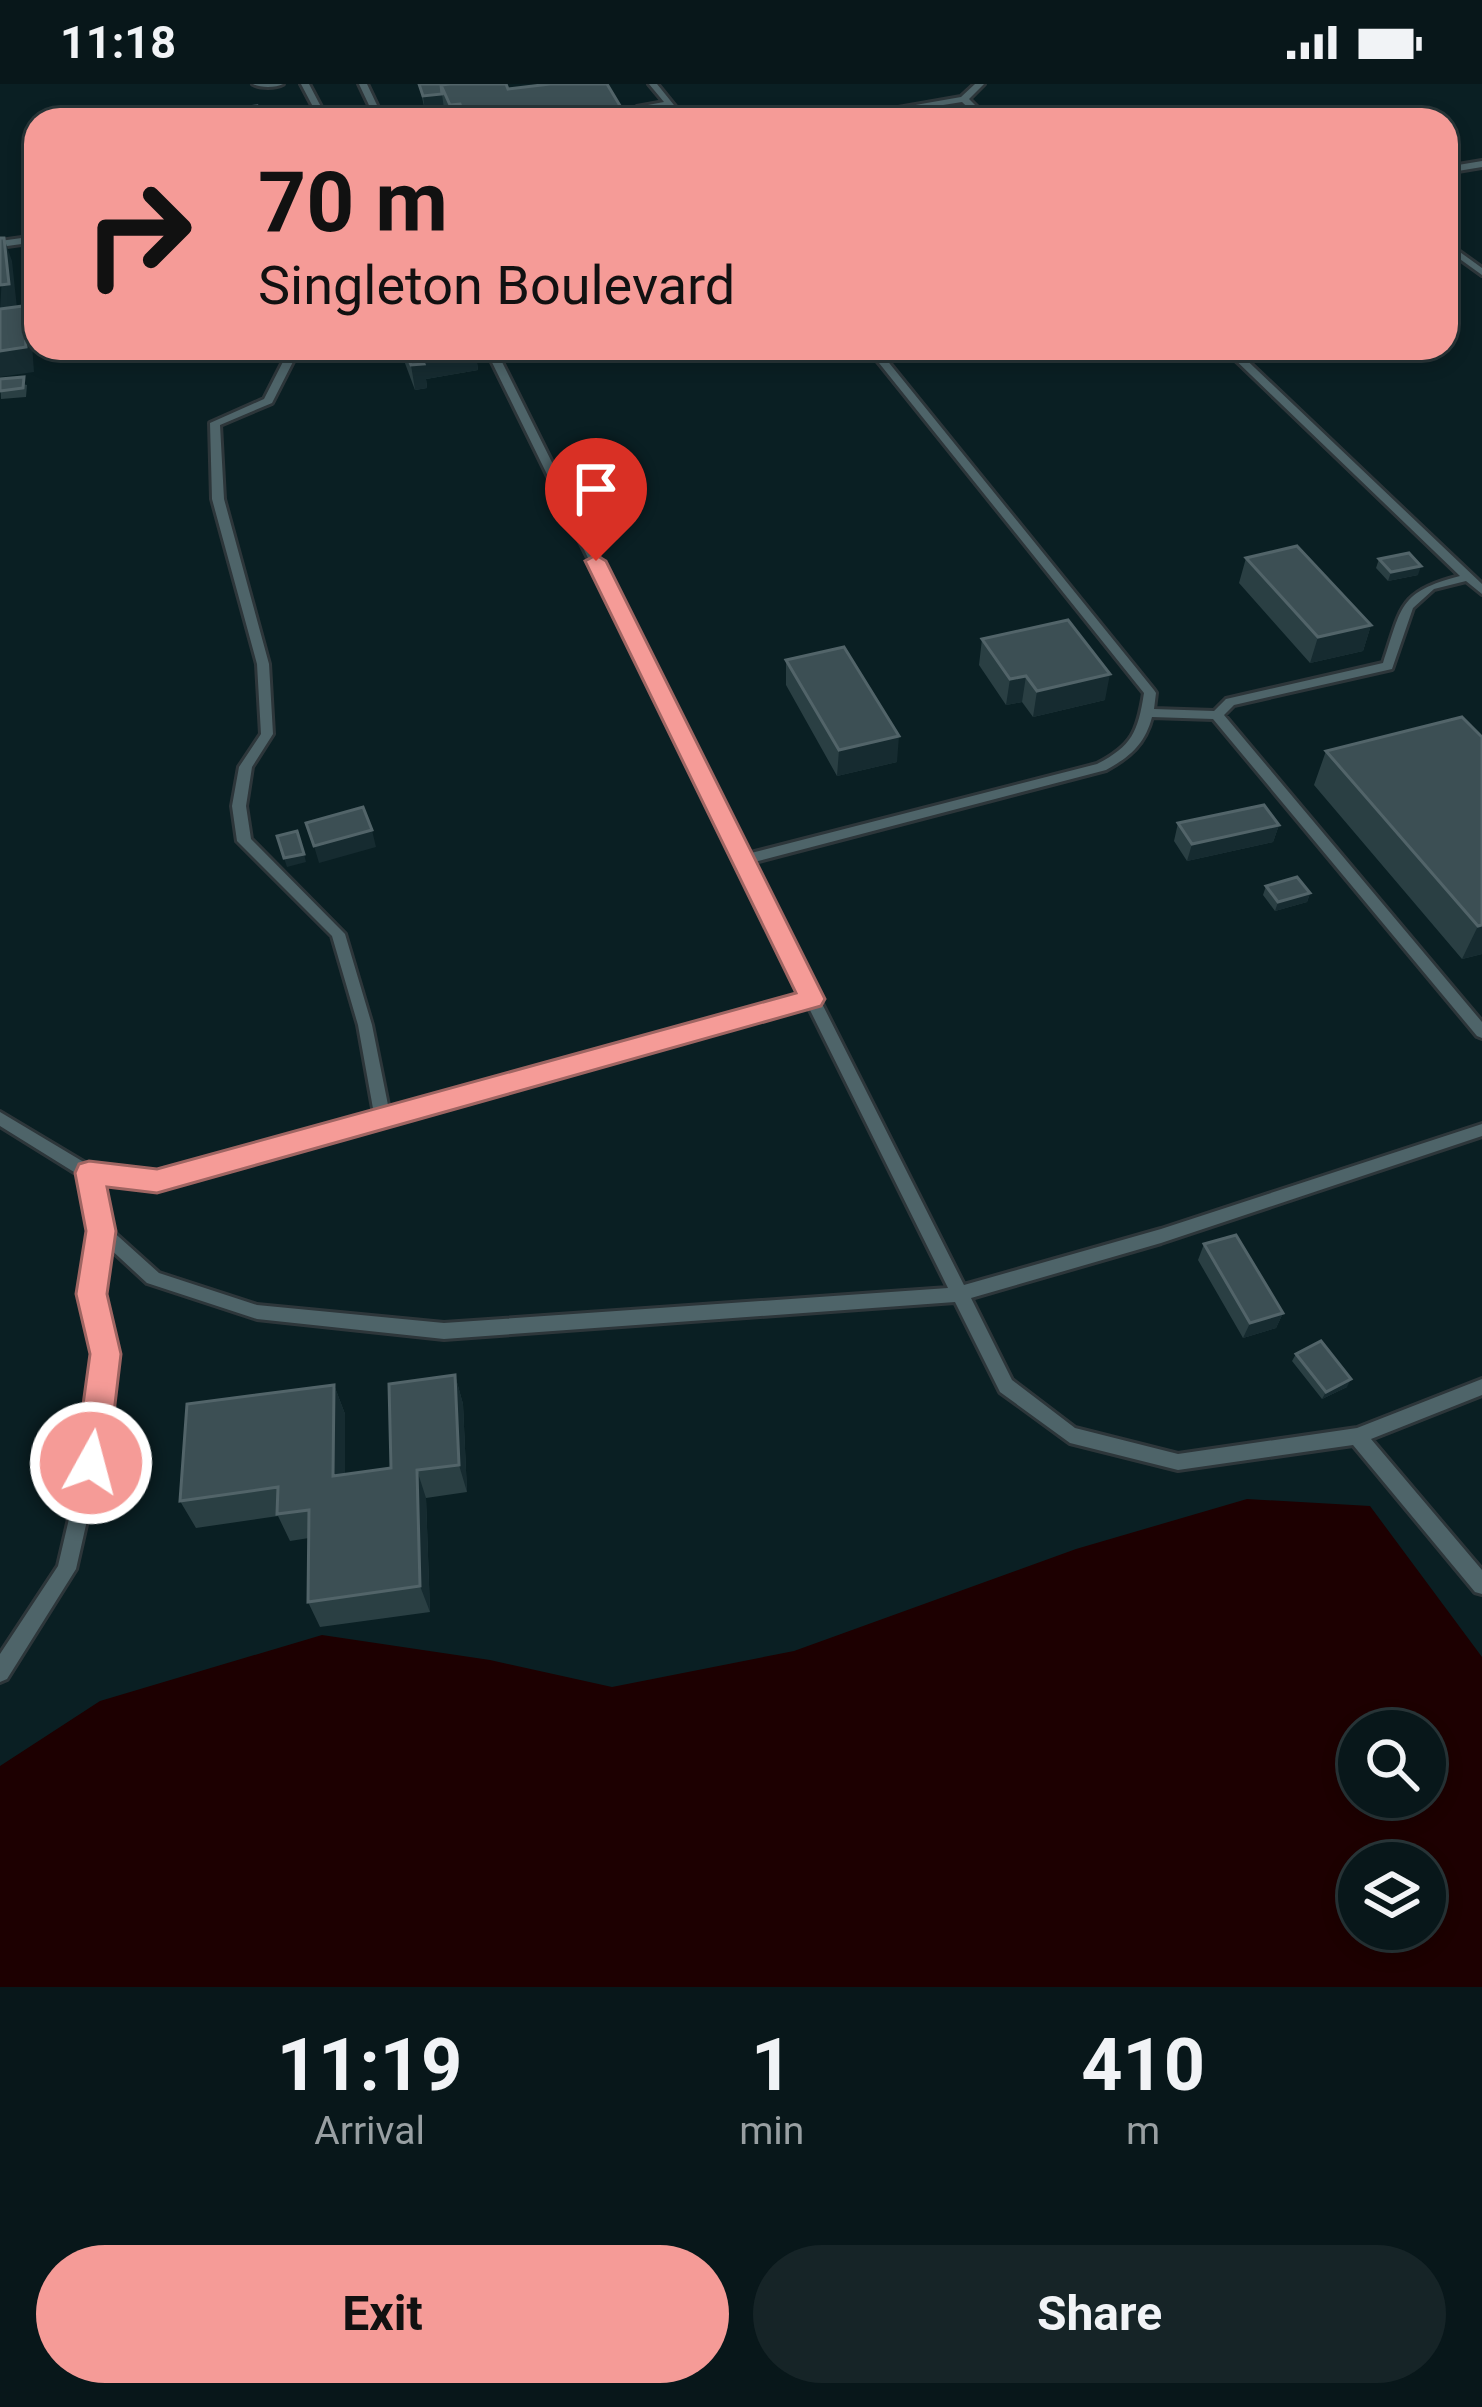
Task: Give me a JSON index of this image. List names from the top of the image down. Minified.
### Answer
{"page":{"status":"11:18","turn":["70 m","Singleton Boulevard"],"eta":["11:19","Arrival","1","min","410","m"],"buttons":["Exit","Share"]}}
